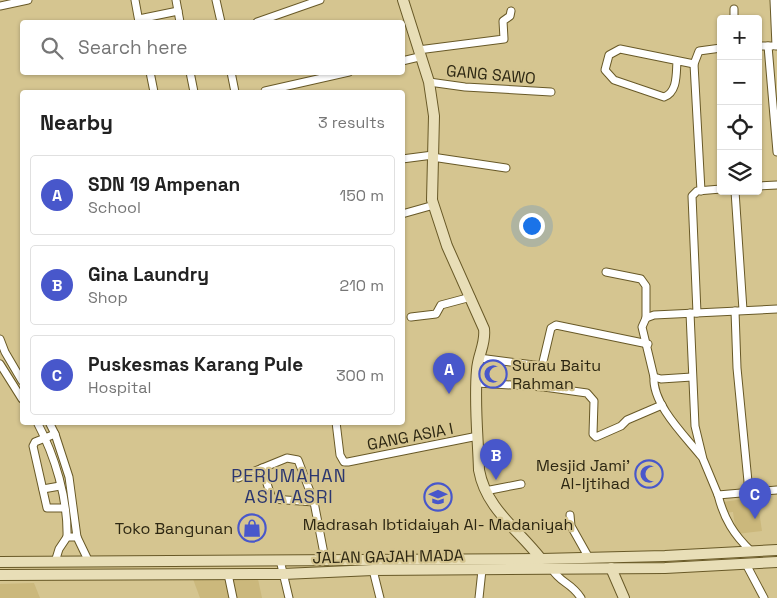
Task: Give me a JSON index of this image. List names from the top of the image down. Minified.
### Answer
{"streets":{"main road":["JALAN GAJAH MADA"],"street":["GANG SAWO","GANG ASIA I"]},"districts":["PERUMAHAN ASIA ASRI"],"places":{"mosque":["Surau Baitu Rahman","Mesjid Jami' Al-Ijtihad"],"school or university":["Madrasah Ibtidaiyah Al- Madaniyah"],"shop":["Toko Bangunan"]},"page":{"map_buttons":["+","−"],"search":"Search here","heading":["Nearby","3 results"],"list":[{"mark":"A","name":"SDN 19 Ampenan","note":"School","value":"150 m"},{"mark":"B","name":"Gina Laundry","note":"Shop","value":"210 m"},{"mark":"C","name":"Puskesmas Karang Pule","note":"Hospital","value":"300 m"}],"pins":["A","B","C"]}}
